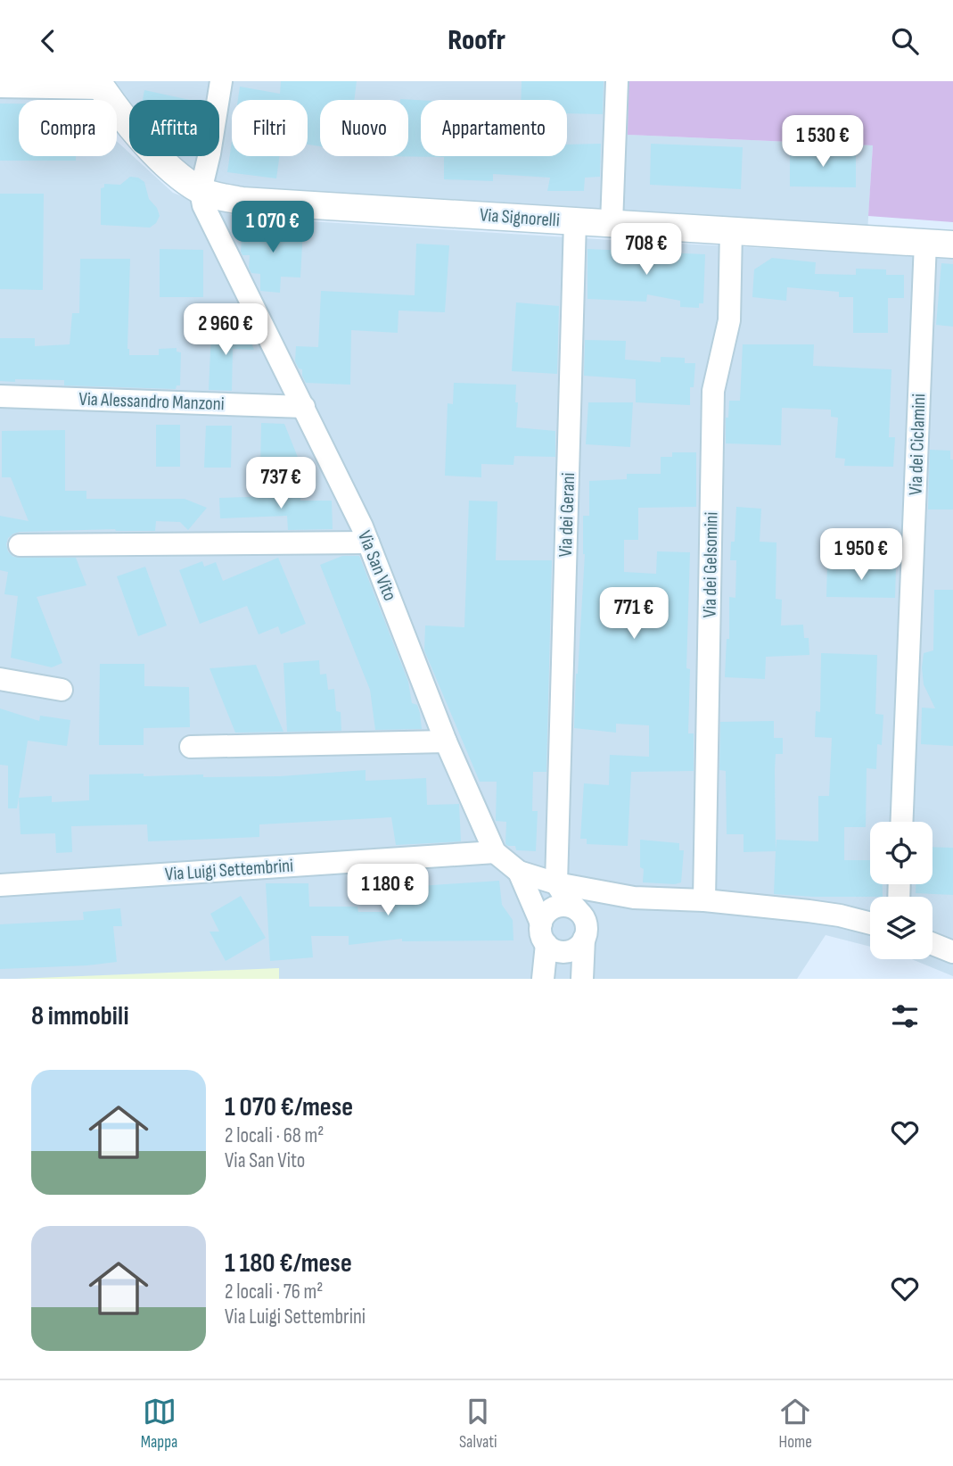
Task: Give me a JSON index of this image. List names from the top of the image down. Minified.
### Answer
{"streets":{"street":["Via Signorelli","Via Alessandro Manzoni","Via dei Ciclamini","Via dei Gerani","Via dei Gelsomini","Via San Vito","Via Luigi Settembrini"]},"crossings":[["Via Signorelli","Via dei Ciclamini"],["Via Signorelli","Via dei Gerani"],["Via Signorelli","Via dei Gelsomini"],["Via Signorelli","Via San Vito"],["Via Alessandro Manzoni","Via San Vito"],["Via dei Gerani","Via San Vito"],["Via dei Gelsomini","Via San Vito"],["Via San Vito","Via Luigi Settembrini"]],"page":{"header":"Roofr","chip":["Compra","Affitta","Filtri","Nuovo","Appartamento"],"price":["1 530 €","1 070 €","708 €","2 960 €","737 €","1 950 €","771 €","1 180 €"],"heading":"8 immobili","list":[{"name":"1 070 €/mese","note":"2 locali · 68 m² · Via San Vito"},{"name":"1 180 €/mese","note":"2 locali · 76 m² · Via Luigi Settembrini"}],"tabs":["Mappa","Salvati","Home"]}}
